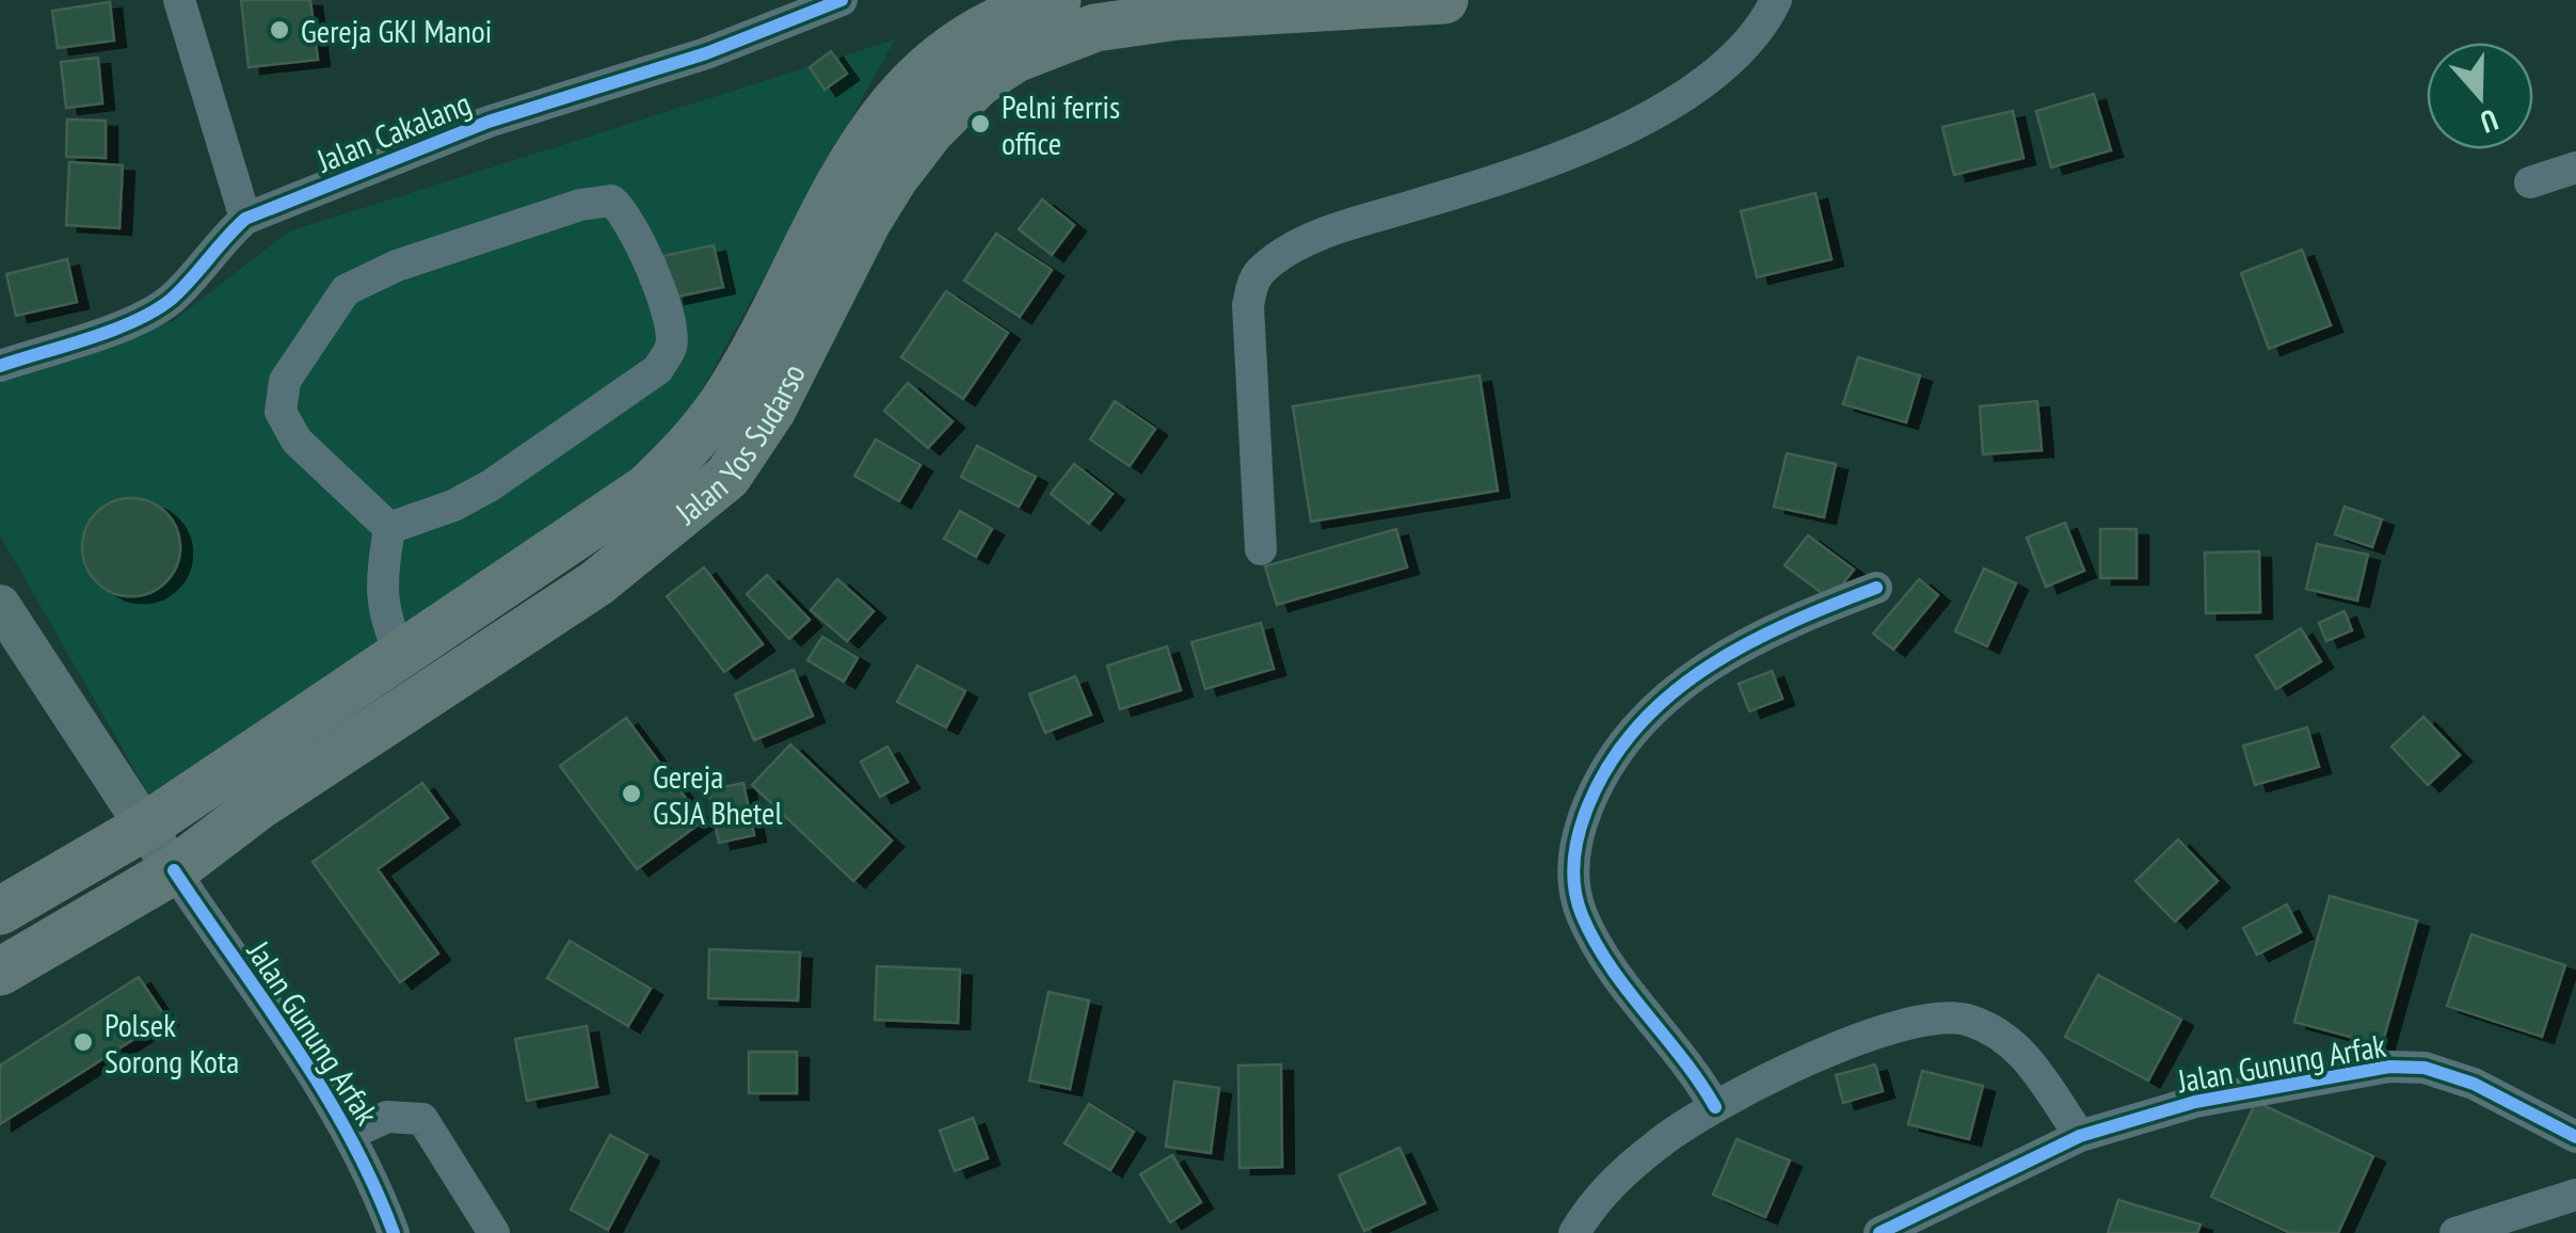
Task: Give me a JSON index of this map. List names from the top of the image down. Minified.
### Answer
{"streets":{"highway":["Jalan Yos Sudarso"],"main road":["Jalan Gunung Arfak"],"street":["Jalan Cakalang"]},"crossings":[["Jalan Yos Sudarso","Jalan Gunung Arfak"]],"places":["Gereja GKI Manoi","Pelni ferris office","Gereja GSJA Bhetel","Polsek Sorong Kota"],"north":"bottom"}
